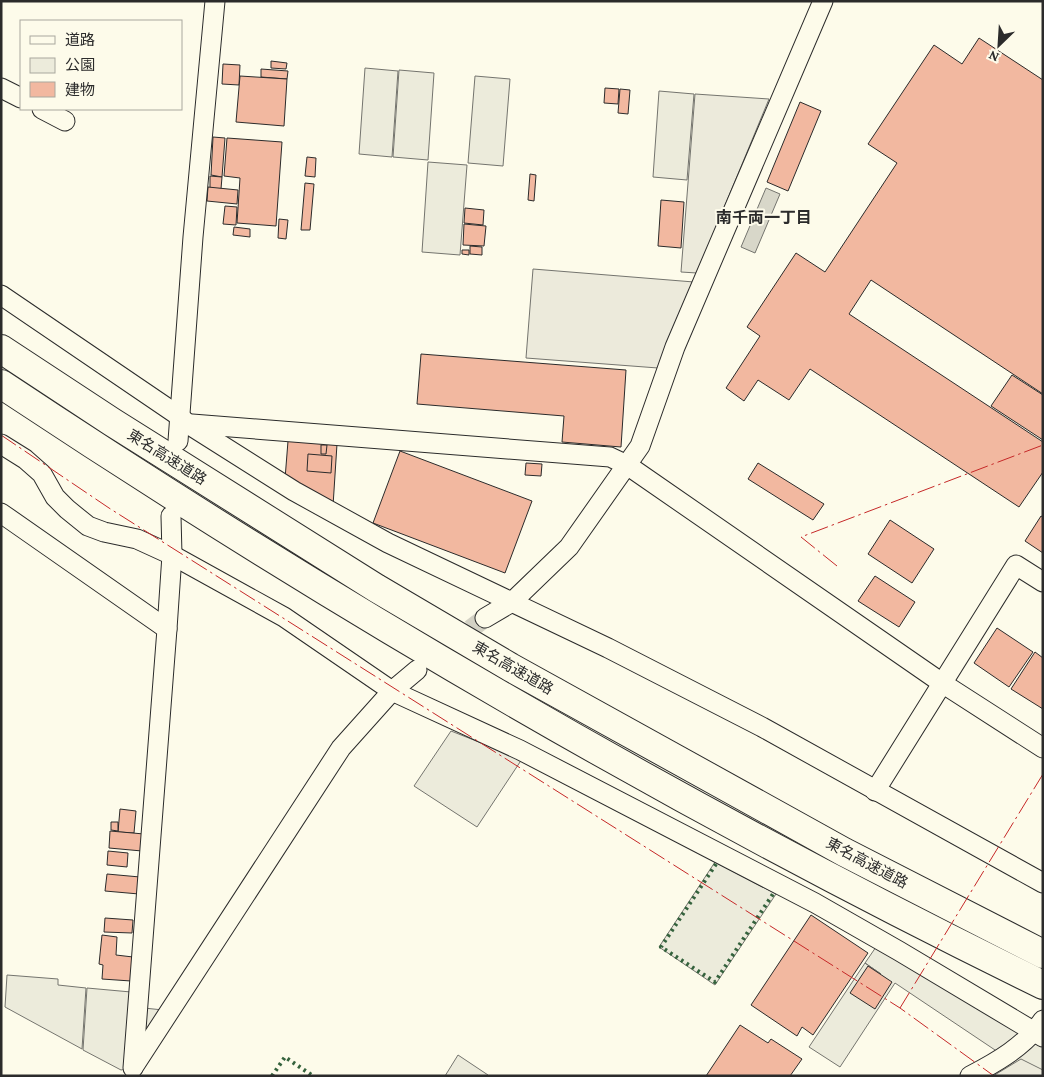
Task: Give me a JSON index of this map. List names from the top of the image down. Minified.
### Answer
{"streets":{"highway":["東名高速道路"]},"districts":["南千両一丁目"],"legend":["道路","公園","建物"],"north":"bottom left"}
